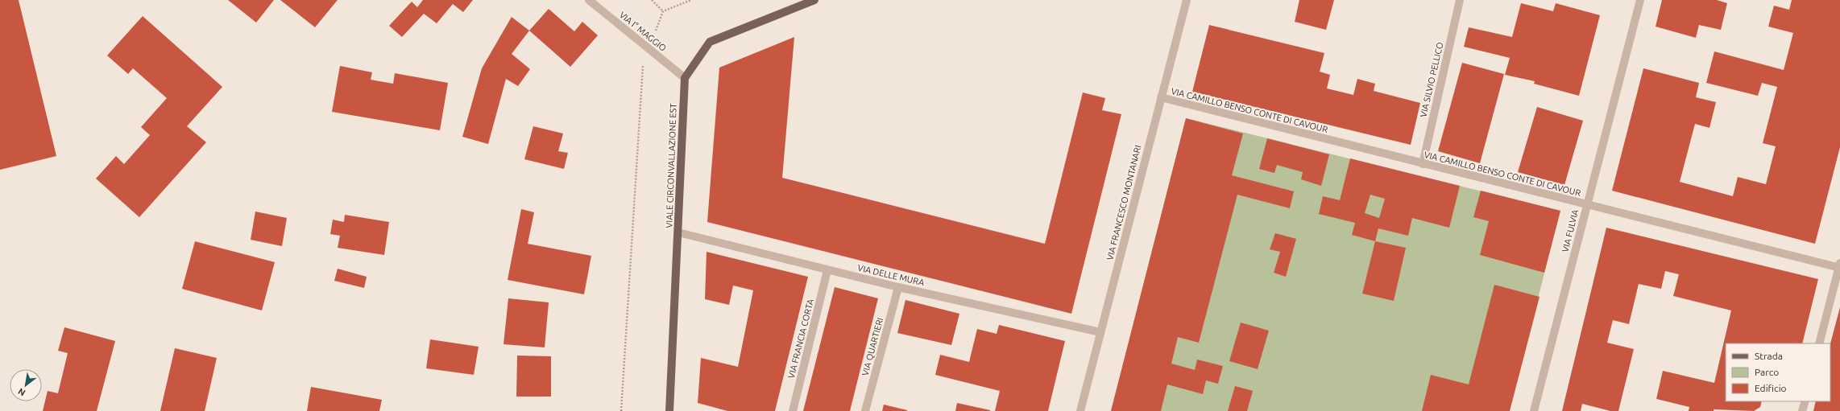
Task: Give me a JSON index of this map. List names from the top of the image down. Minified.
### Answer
{"streets":{"main road":["VIALE CIRCONVALLAZIONE EST"],"street":["VIA I° MAGGIO","VIA SILVIO PELLICO","VIA CAMILLO BENSO CONTE DI CAVOUR","VIA FRANCESCO MONTANARI","VIA FULVIA","VIA DELLE MURA","VIA FRANCIA CORTA","VIA QUARTIERI"]},"crossings":[["VIA I° MAGGIO","VIALE CIRCONVALLAZIONE EST"],["VIA SILVIO PELLICO","VIA CAMILLO BENSO CONTE DI CAVOUR"],["VIA CAMILLO BENSO CONTE DI CAVOUR","VIA FRANCESCO MONTANARI"],["VIA CAMILLO BENSO CONTE DI CAVOUR","VIA FULVIA"],["VIALE CIRCONVALLAZIONE EST","VIA DELLE MURA"],["VIA FRANCESCO MONTANARI","VIA DELLE MURA"],["VIA DELLE MURA","VIA FRANCIA CORTA"],["VIA DELLE MURA","VIA QUARTIERI"]],"legend":["Strada","Parco","Edificio"],"north":"bottom left"}
